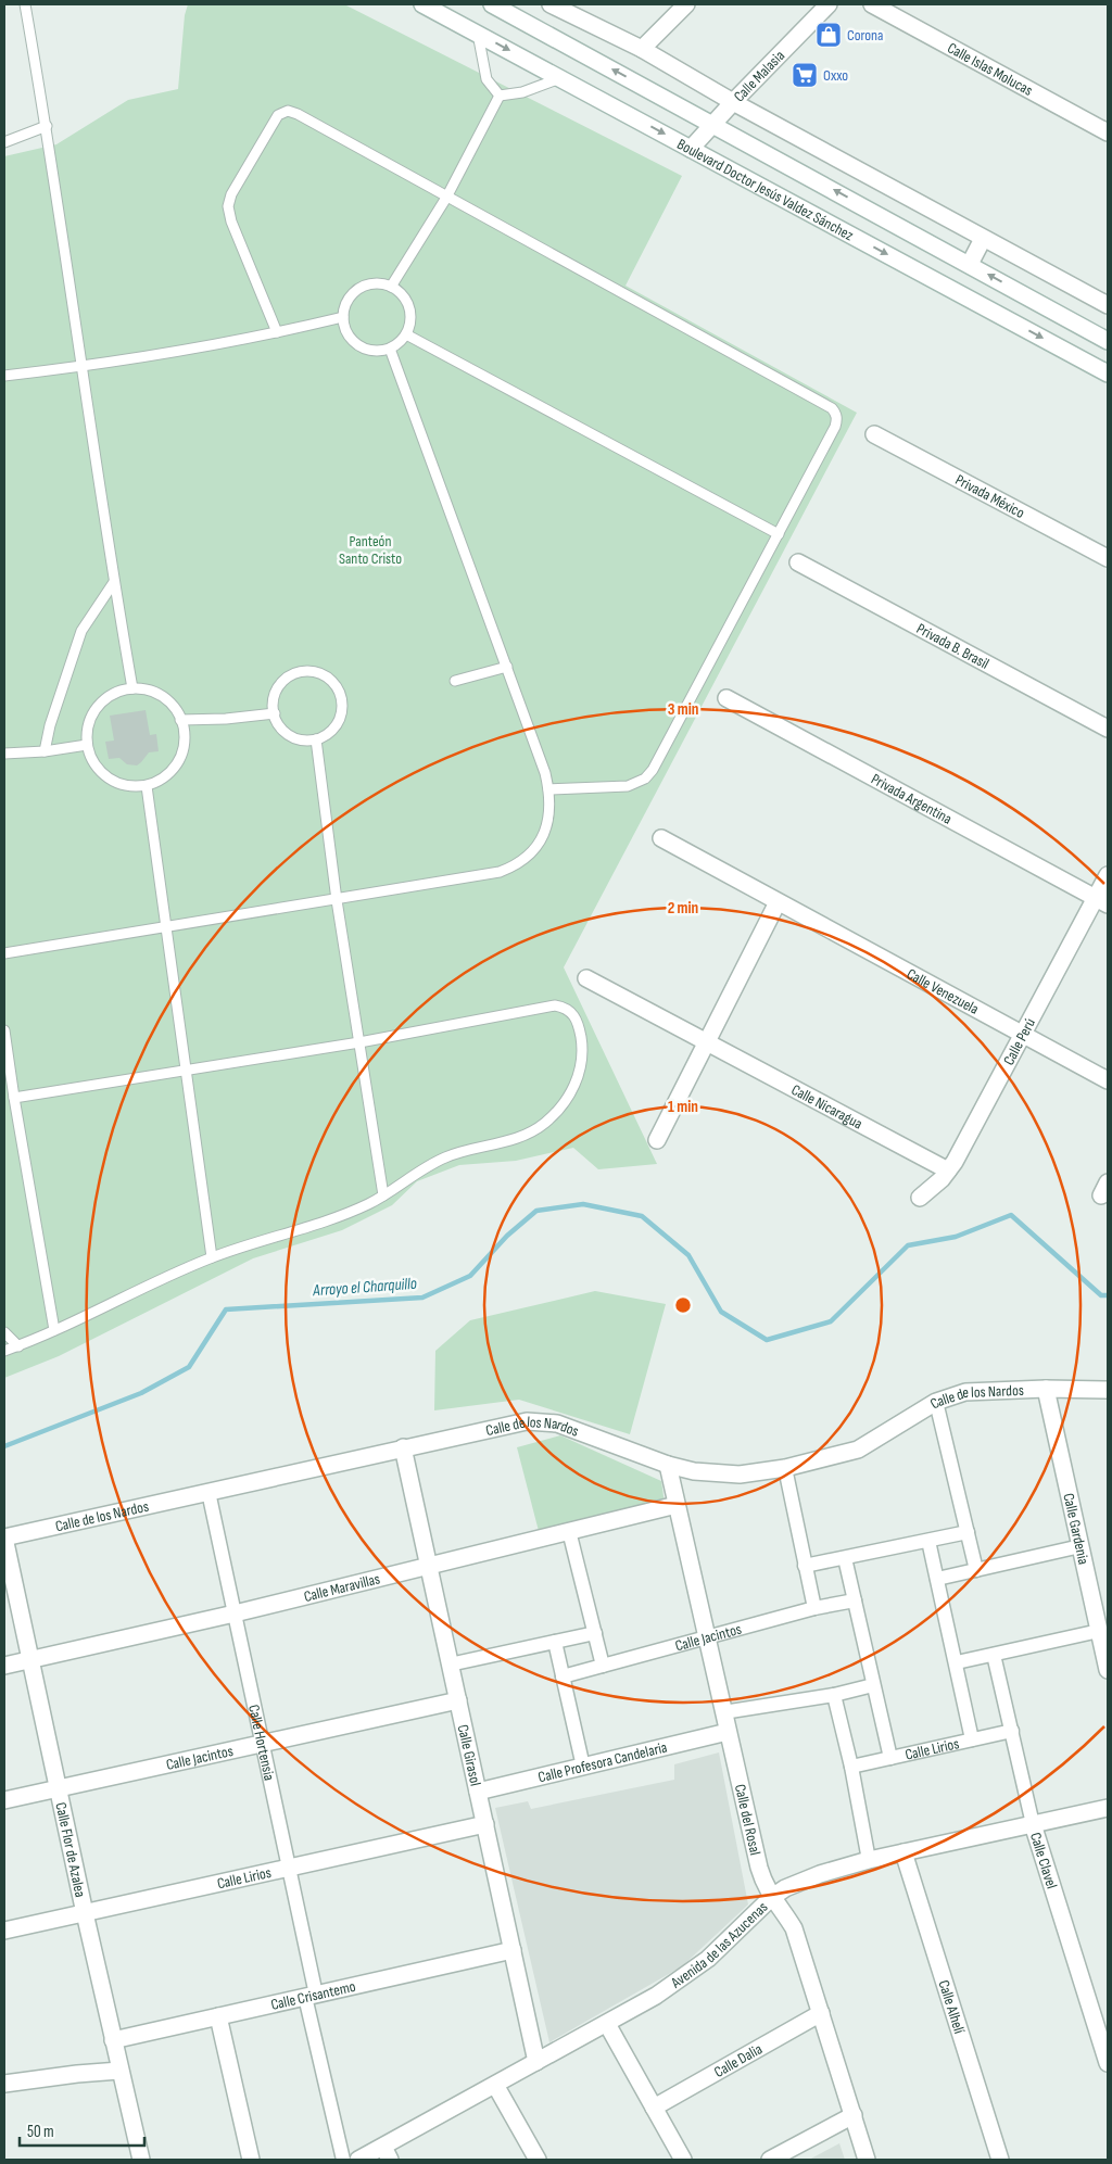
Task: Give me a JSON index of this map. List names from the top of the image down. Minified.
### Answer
{"streets":{"street":["Calle Islas Molucas","Calle Malasia","Boulevard Doctor Jesús Valdez Sánchez","Privada México","Privada B. Brasil","Privada Argentina","Calle Venezuela","Calle Perú","Calle Nicaragua","Calle de los Nardos","Calle Gardenia","Calle Maravillas","Calle Jacintos","Calle Hortensia","Calle Lirios","Calle Girasol","Calle Profesora Candelaria","Calle del Rosal","Calle Flor de Azalea","Calle Clavel","Avenida de las Azucenas","Calle Crisantemo","Calle Alhelí","Calle Dalia"]},"crossings":[["Calle Malasia","Boulevard Doctor Jesús Valdez Sánchez"],["Privada Argentina","Calle Perú"],["Calle Venezuela","Calle Perú"],["Calle Perú","Calle Nicaragua"],["Calle de los Nardos","Calle Gardenia"],["Calle de los Nardos","Calle Hortensia"],["Calle de los Nardos","Calle Girasol"],["Calle de los Nardos","Calle del Rosal"],["Calle de los Nardos","Calle Flor de Azalea"],["Calle Maravillas","Calle Hortensia"],["Calle Maravillas","Calle Girasol"],["Calle Maravillas","Calle del Rosal"],["Calle Maravillas","Calle Flor de Azalea"],["Calle Jacintos","Calle Hortensia"],["Calle Jacintos","Calle Girasol"],["Calle Jacintos","Calle del Rosal"],["Calle Jacintos","Calle Flor de Azalea"],["Calle Hortensia","Calle Lirios"],["Calle Hortensia","Calle Crisantemo"],["Calle Lirios","Calle Girasol"],["Calle Lirios","Calle Flor de Azalea"],["Calle Lirios","Calle Clavel"],["Calle Girasol","Calle Profesora Candelaria"],["Calle Girasol","Avenida de las Azucenas"],["Calle Girasol","Calle Crisantemo"],["Calle Profesora Candelaria","Calle del Rosal"],["Calle del Rosal","Avenida de las Azucenas"],["Calle del Rosal","Calle Dalia"],["Calle Flor de Azalea","Calle Crisantemo"],["Calle Clavel","Avenida de las Azucenas"],["Avenida de las Azucenas","Calle Alhelí"]],"water":["Arroyo el Charquillo"],"parks":["Panteón Santo Cristo"],"places":{"shop":["Corona"],"supermarket":["Oxxo"]},"scale_bar":"50 m","rings":["3 min","2 min","1 min"]}
